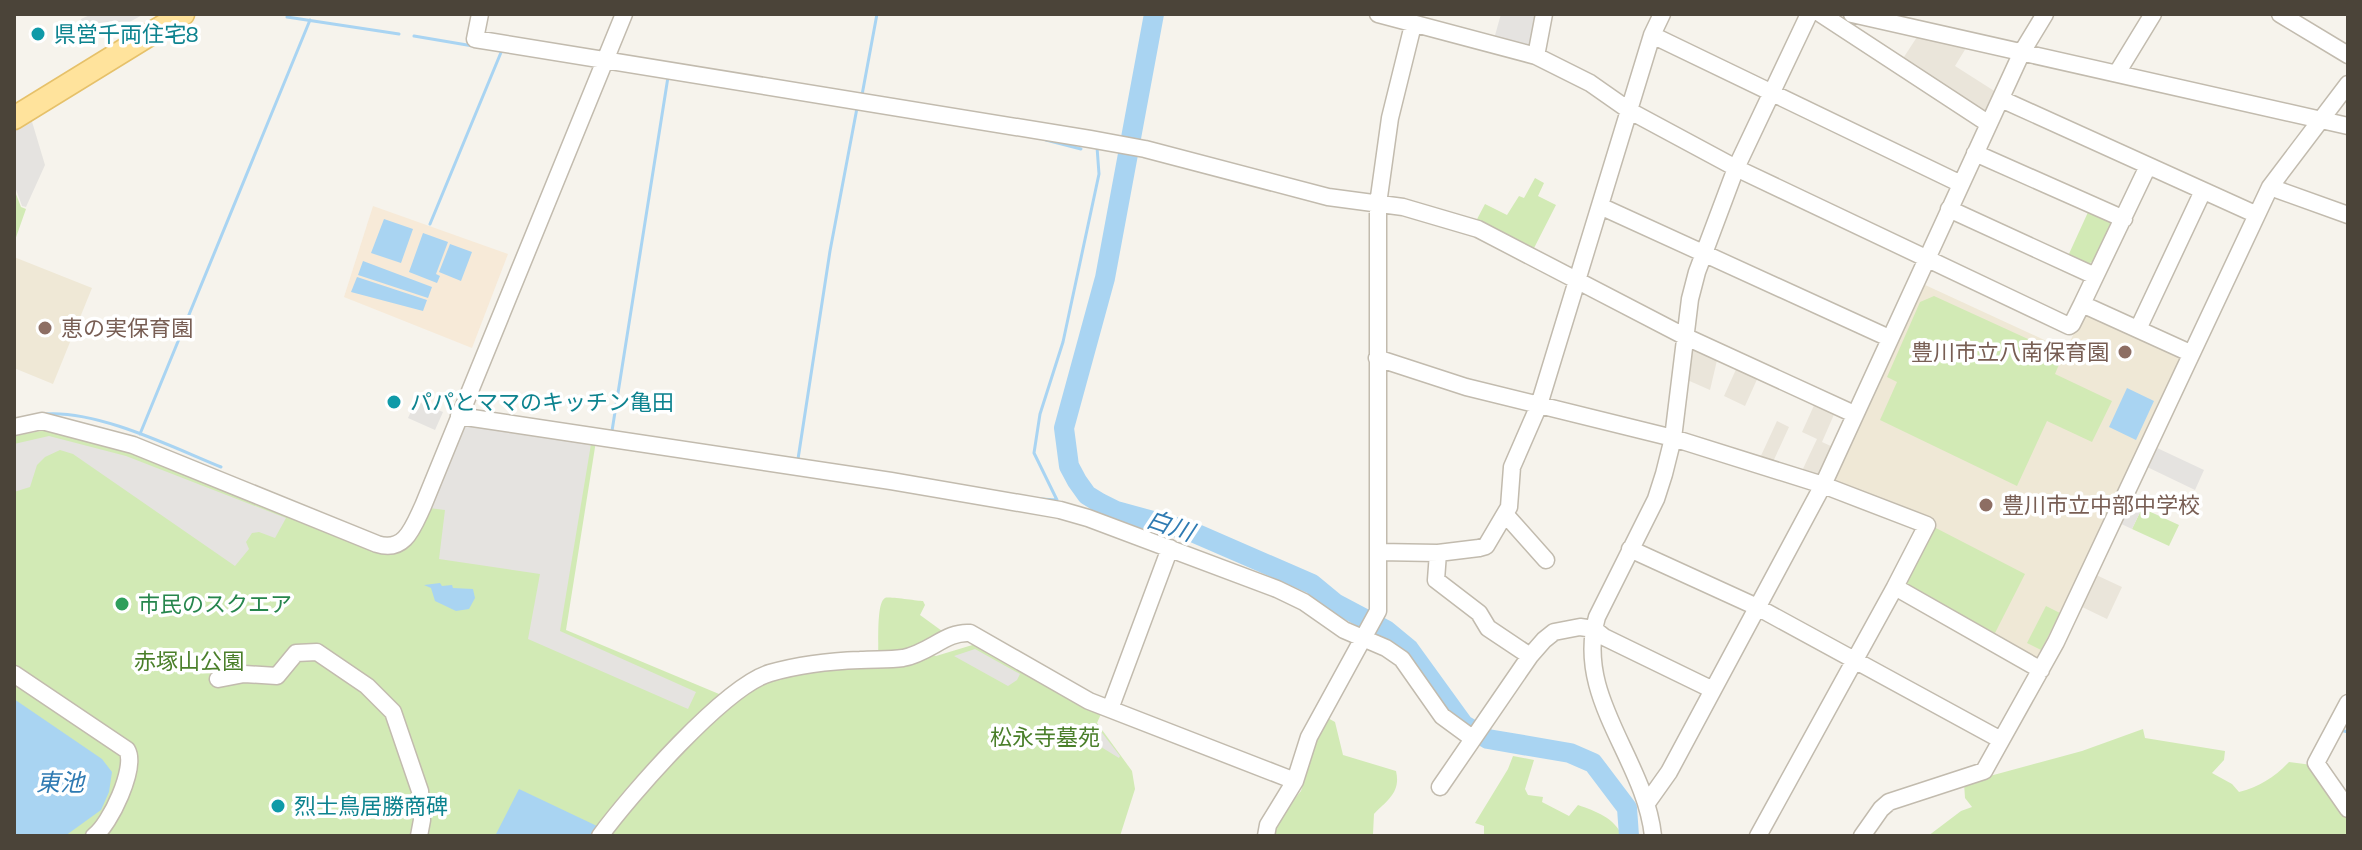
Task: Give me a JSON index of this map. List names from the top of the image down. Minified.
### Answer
{"water":["白川","東池"],"parks":["赤塚山公園","松永寺墓苑"],"places":["県営千両住宅8","恵の実保育園","豊川市立八南保育園","パパとママのキッチン亀田","豊川市立中部中学校","市民のスクエア","烈士鳥居勝商碑"]}
